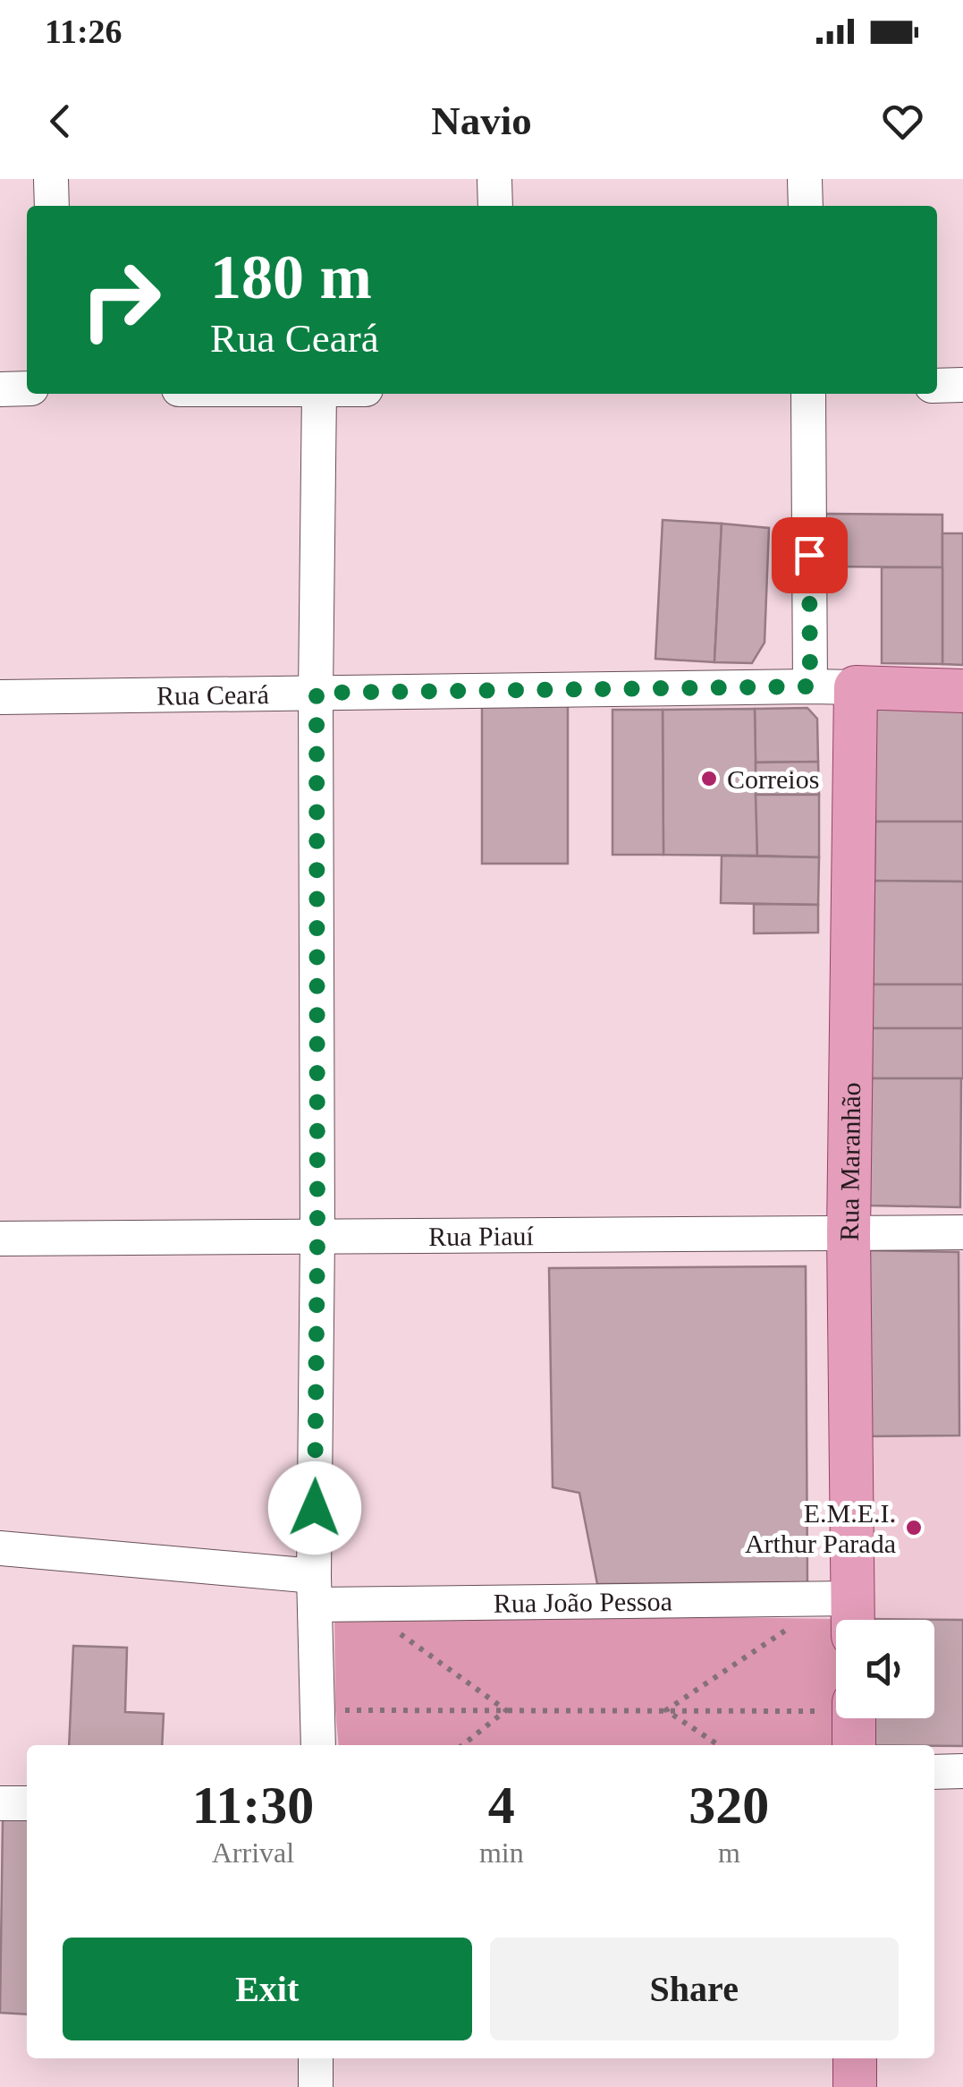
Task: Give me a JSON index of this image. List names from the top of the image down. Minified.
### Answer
{"streets":{"main road":["Rua Ceará","Rua Maranhão"],"street":["Rua Piauí","Rua João Pessoa"]},"crossings":[["Rua Ceará","Rua Maranhão"],["Rua Maranhão","Rua Piauí"],["Rua Maranhão","Rua João Pessoa"]],"places":["Correios","E.M.E.I. Arthur Parada"],"page":{"status":"11:26","header":"Navio","turn":["180 m","Rua Ceará"],"eta":["11:30","Arrival","4","min","320","m"],"buttons":["Exit","Share"]}}
